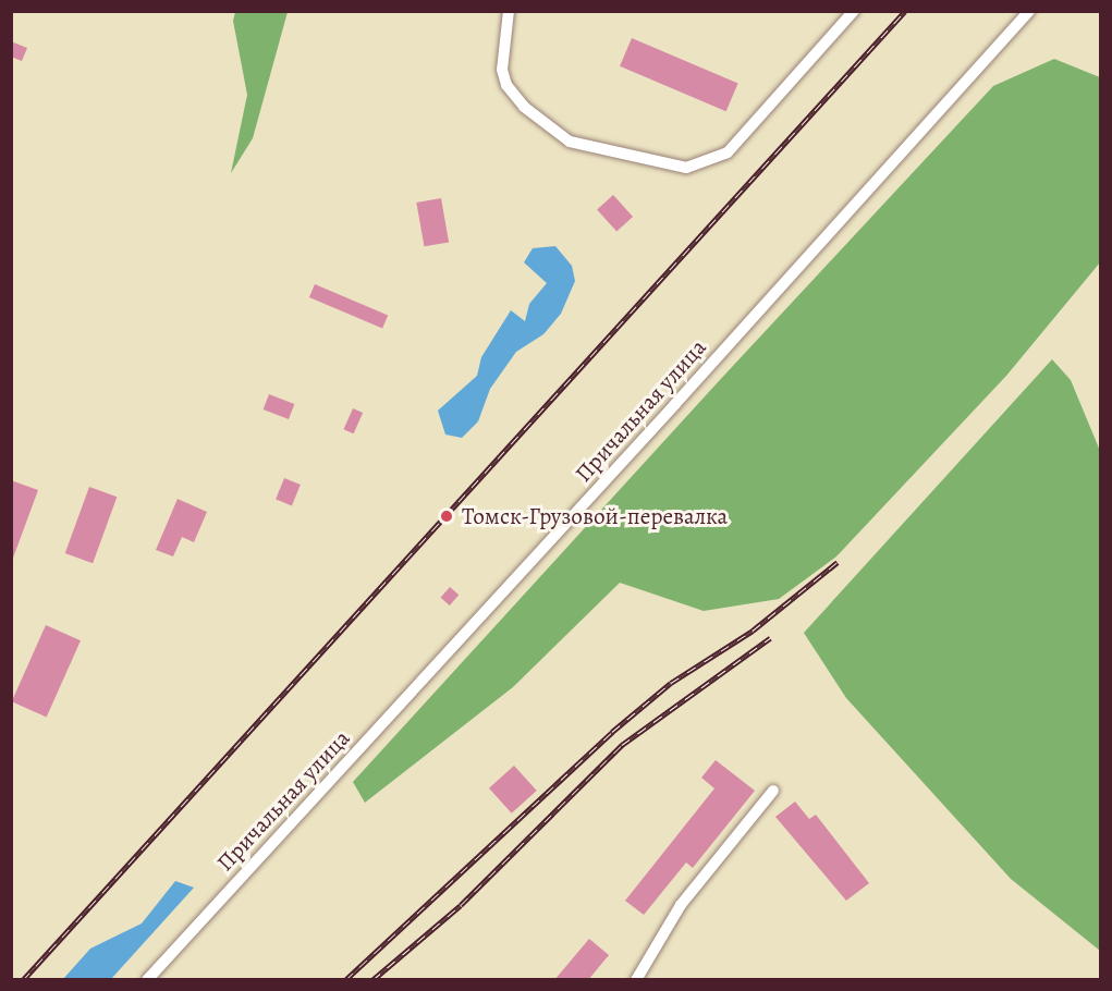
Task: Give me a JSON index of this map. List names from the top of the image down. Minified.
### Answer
{"streets":{"street":["Причальная улица"]},"places":["Томск-Грузовой-перевалка"]}
